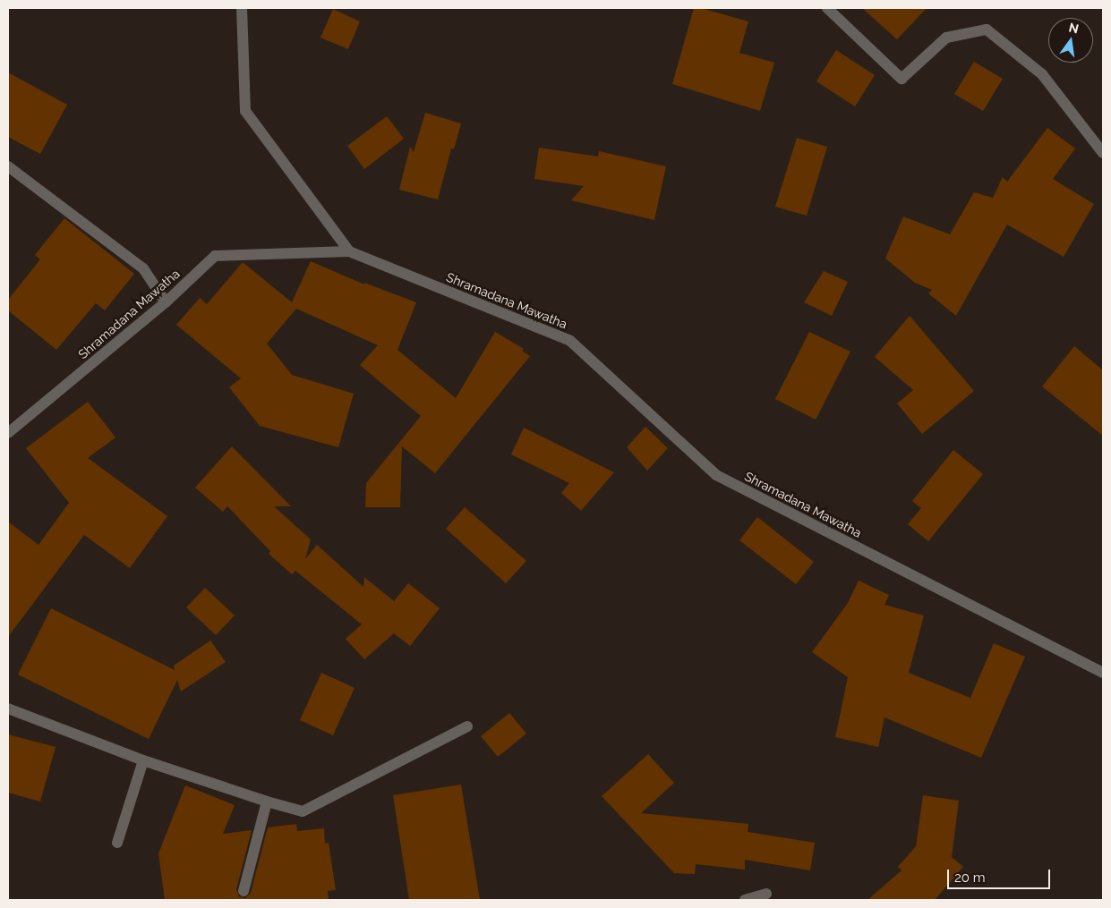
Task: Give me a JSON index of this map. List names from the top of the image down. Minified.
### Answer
{"streets":{"street":["Shramadana Mawatha"]},"scale_bar":"20 m","north":"top"}
